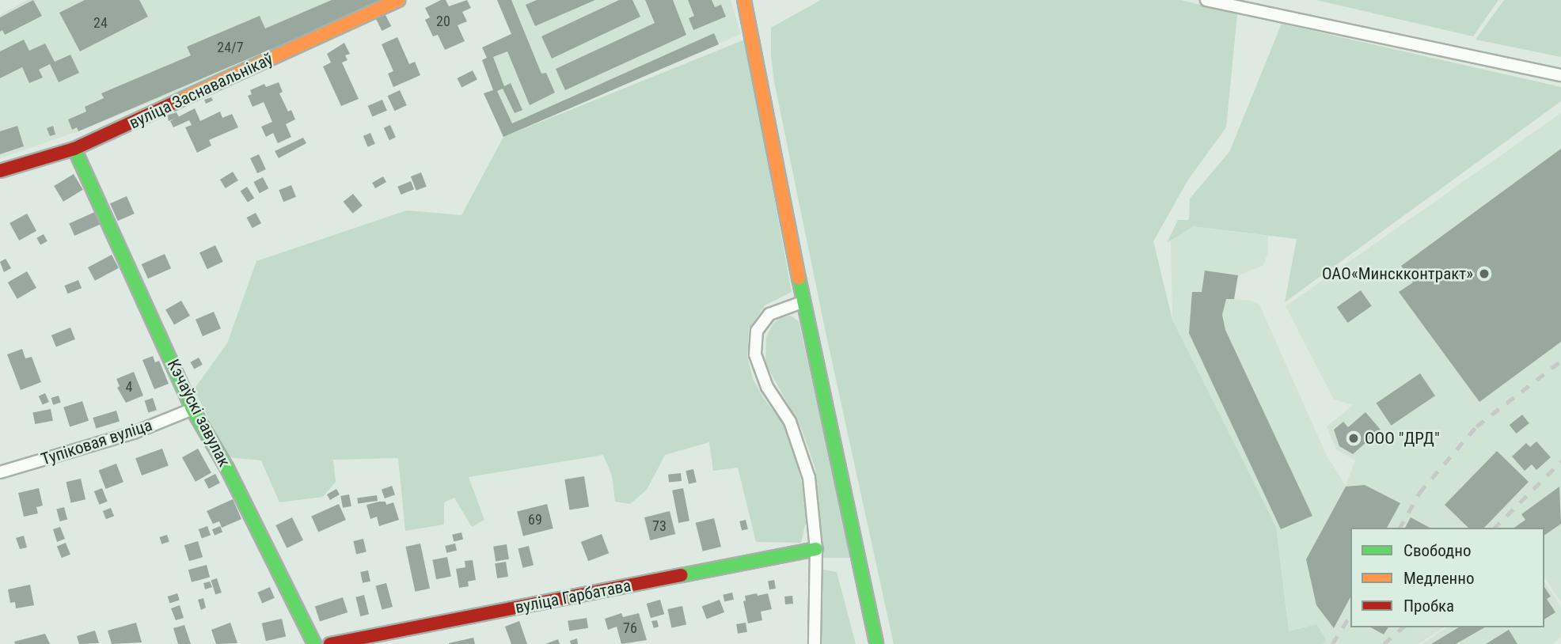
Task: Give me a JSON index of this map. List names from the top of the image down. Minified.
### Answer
{"streets":{"street":["вуліца Заснавальнікаў","Кэчаўскі завулак","Тупіковая вуліца","вуліца Гарбатава"]},"crossings":[["вуліца Заснавальнікаў","Кэчаўскі завулак"],["Кэчаўскі завулак","Тупіковая вуліца"]],"places":["ОАО«Минскконтракт»","ООО \"ДРД\""],"house_numbers":["20","24","24/7","4","69","73","76"],"legend":["Свободно","Медленно","Пробка"]}
